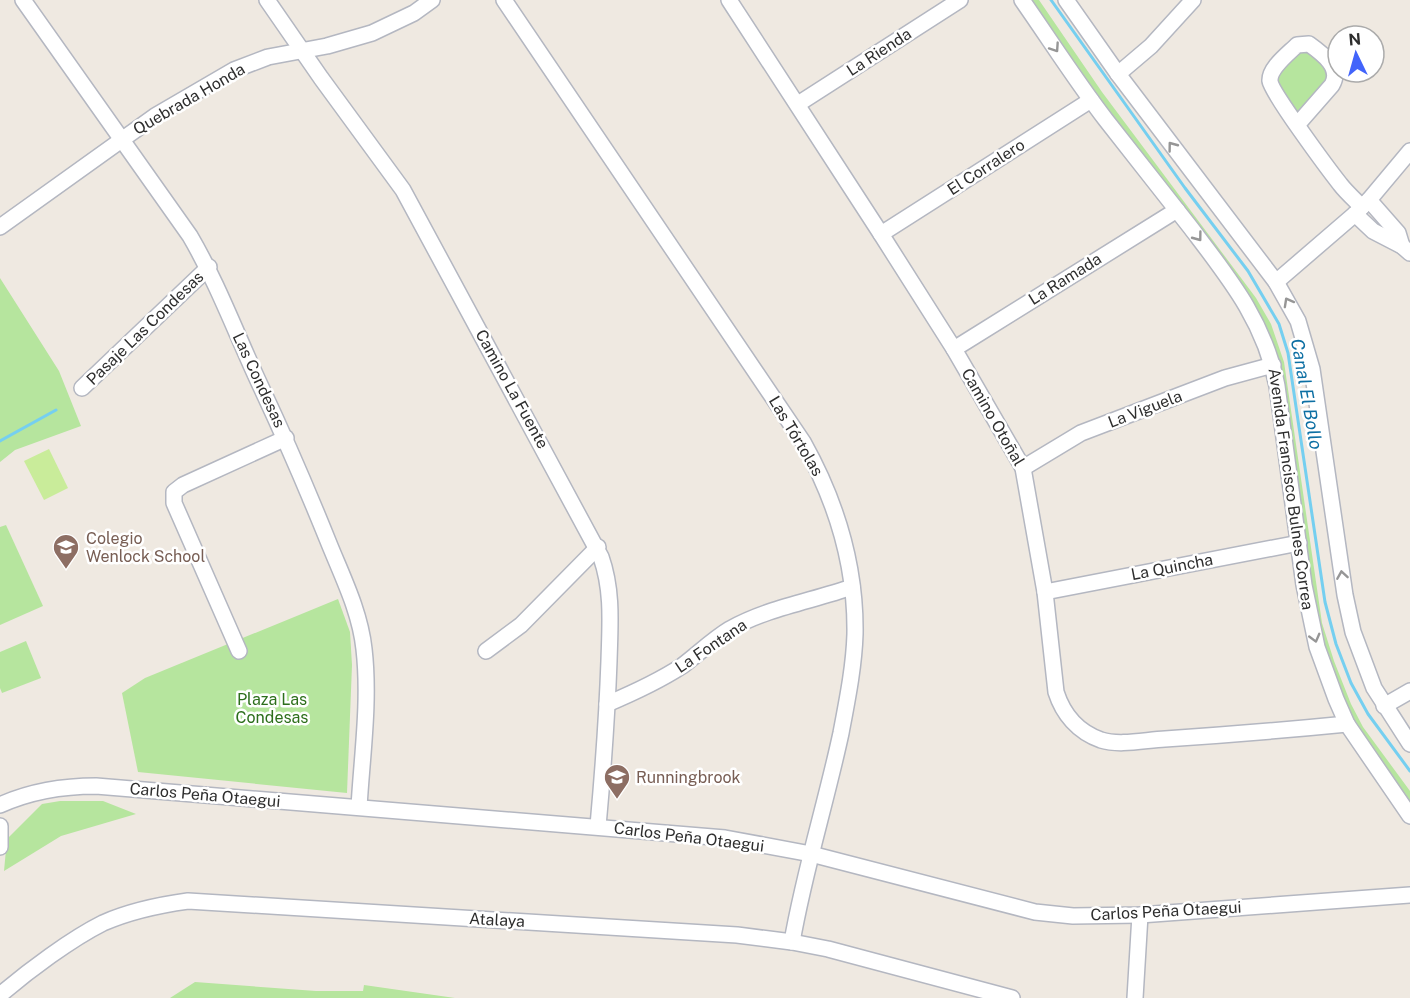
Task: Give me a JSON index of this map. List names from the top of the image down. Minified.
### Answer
{"streets":{"street":["La Rienda","Quebrada Honda","El Corralero","La Ramada","Pasaje Las Condesas","Las Condesas","Camino La Fuente","La Viguela","Camino Otoñal","Las Tórtolas","Avenida Francisco Bulnes Correa","La Quincha","La Fontana","Carlos Peña Otaegui","Atalaya"]},"crossings":[["La Rienda","Camino Otoñal"],["Quebrada Honda","Las Condesas"],["Quebrada Honda","Camino La Fuente"],["El Corralero","Camino Otoñal"],["El Corralero","Avenida Francisco Bulnes Correa"],["La Ramada","Camino Otoñal"],["La Ramada","Avenida Francisco Bulnes Correa"],["Pasaje Las Condesas","Las Condesas"],["Las Condesas","Carlos Peña Otaegui"],["Camino La Fuente","La Fontana"],["Camino La Fuente","Carlos Peña Otaegui"],["La Viguela","Camino Otoñal"],["La Viguela","Avenida Francisco Bulnes Correa"],["Camino Otoñal","Avenida Francisco Bulnes Correa"],["Camino Otoñal","La Quincha"],["Las Tórtolas","La Fontana"],["Las Tórtolas","Carlos Peña Otaegui"],["Las Tórtolas","Atalaya"],["Avenida Francisco Bulnes Correa","La Quincha"]],"water":["Canal El Bollo"],"parks":["Plaza Las Condesas"],"places":{"school or university":["Colegio Wenlock School","Runningbrook"]},"north":"top"}
